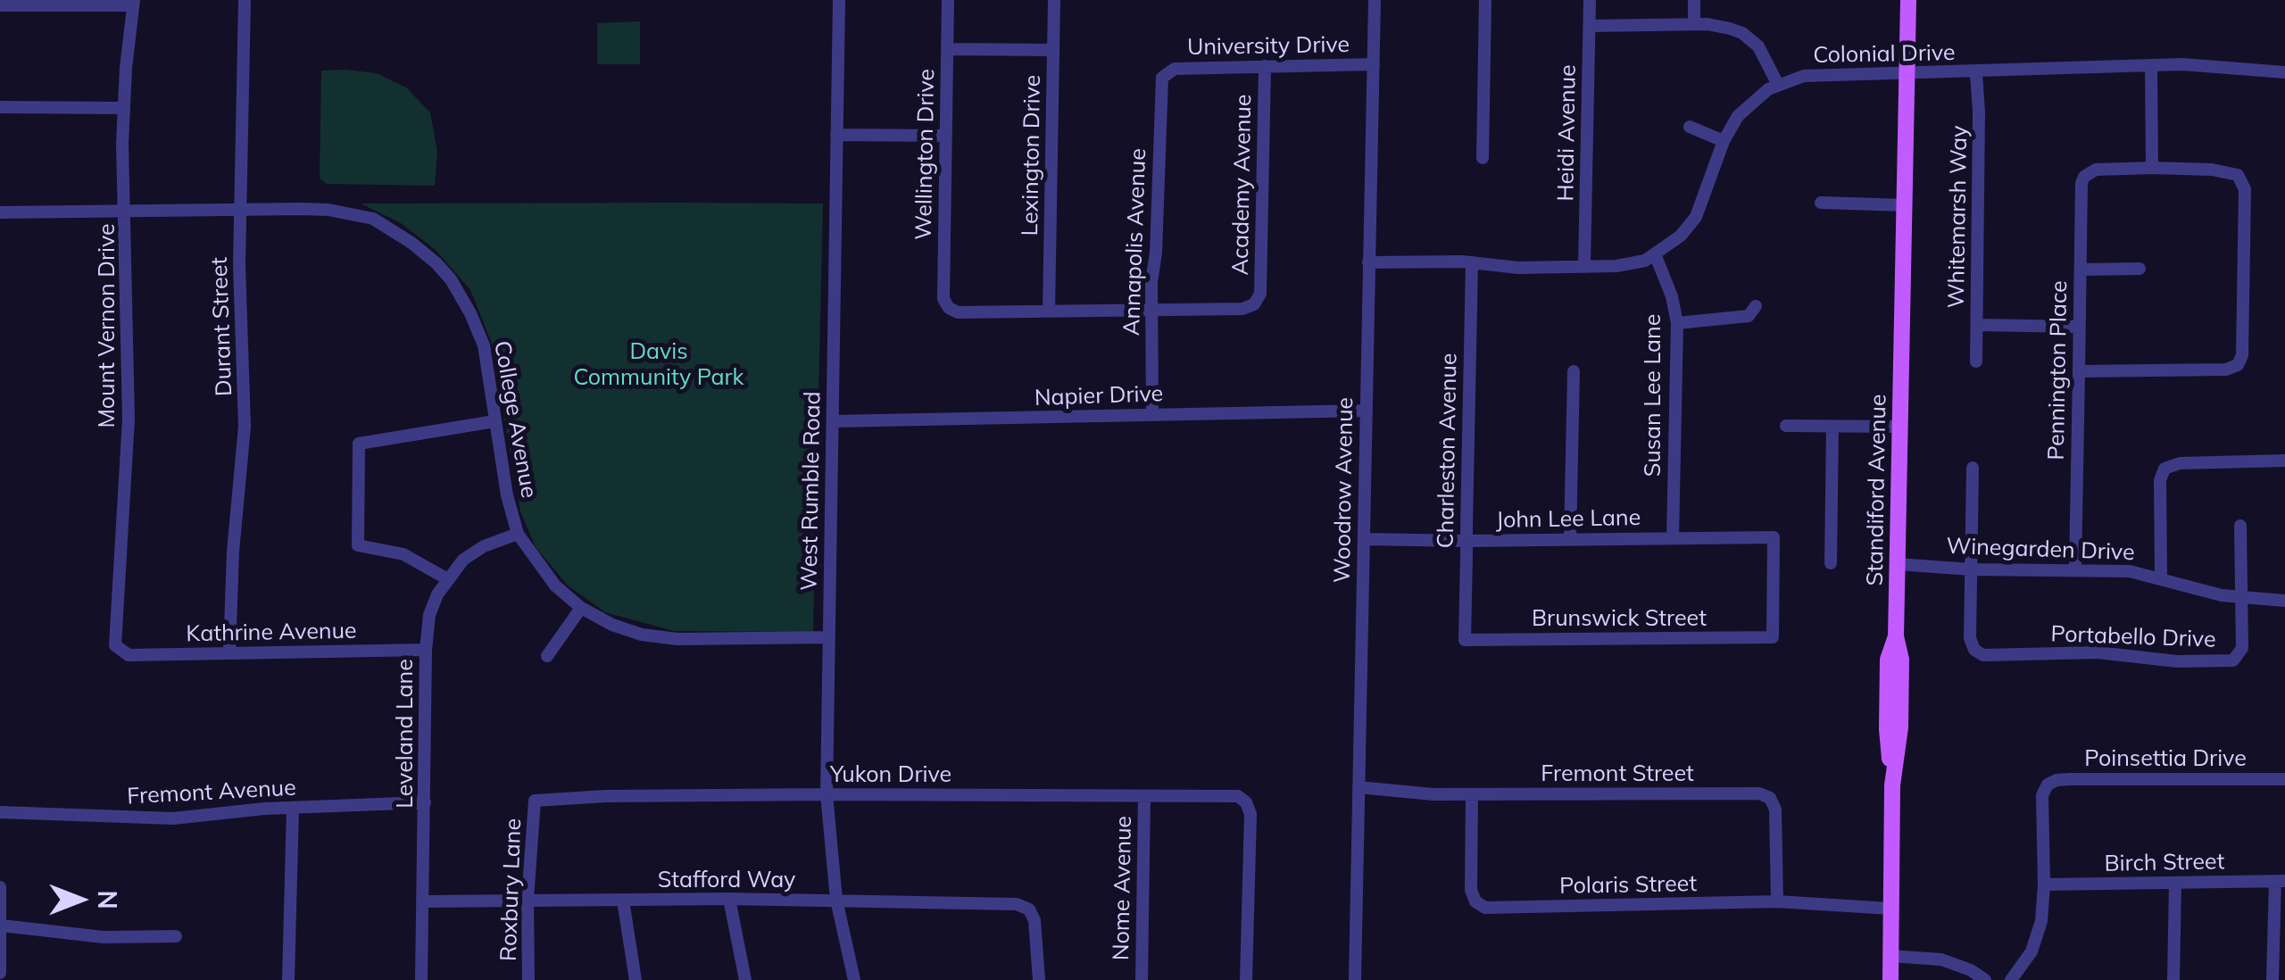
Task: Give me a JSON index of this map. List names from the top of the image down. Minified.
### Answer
{"streets":{"main road":["Standiford Avenue"],"street":["University Drive","Colonial Drive","Heidi Avenue","Wellington Drive","Lexington Drive","Academy Avenue","Whitemarsh Way","Annapolis Avenue","Mount Vernon Drive","Durant Street","Pennington Place","Susan Lee Lane","Napier Drive","College Avenue","Charleston Avenue","Woodrow Avenue","West Rumble Road","John Lee Lane","Winegarden Drive","Brunswick Street","Kathrine Avenue","Portabello Drive","Leveland Lane","Poinsettia Drive","Fremont Street","Yukon Drive","Fremont Avenue","Birch Street","Stafford Way","Polaris Street","Nome Avenue","Roxbury Lane"]},"crossings":[["University Drive","Academy Avenue"],["University Drive","Annapolis Avenue"],["University Drive","Woodrow Avenue"],["Colonial Drive","Whitemarsh Way"],["Colonial Drive","Susan Lee Lane"],["Colonial Drive","Standiford Avenue"],["Wellington Drive","Lexington Drive"],["Academy Avenue","Annapolis Avenue"],["Annapolis Avenue","Napier Drive"],["Mount Vernon Drive","College Avenue"],["Mount Vernon Drive","Kathrine Avenue"],["Durant Street","College Avenue"],["Durant Street","Kathrine Avenue"],["Pennington Place","Winegarden Drive"],["Susan Lee Lane","John Lee Lane"],["Napier Drive","Woodrow Avenue"],["Napier Drive","West Rumble Road"],["College Avenue","West Rumble Road"],["College Avenue","Leveland Lane"],["Charleston Avenue","John Lee Lane"],["Charleston Avenue","Brunswick Street"],["Woodrow Avenue","John Lee Lane"],["Woodrow Avenue","Fremont Street"],["Standiford Avenue","Winegarden Drive"],["Standiford Avenue","Polaris Street"],["West Rumble Road","Yukon Drive"],["West Rumble Road","Stafford Way"],["John Lee Lane","Brunswick Street"],["Winegarden Drive","Portabello Drive"],["Kathrine Avenue","Leveland Lane"],["Leveland Lane","Fremont Avenue"],["Leveland Lane","Stafford Way"],["Poinsettia Drive","Birch Street"],["Fremont Street","Polaris Street"],["Yukon Drive","Nome Avenue"],["Yukon Drive","Roxbury Lane"],["Stafford Way","Roxbury Lane"]],"parks":["Davis Community Park"],"north":"right"}
